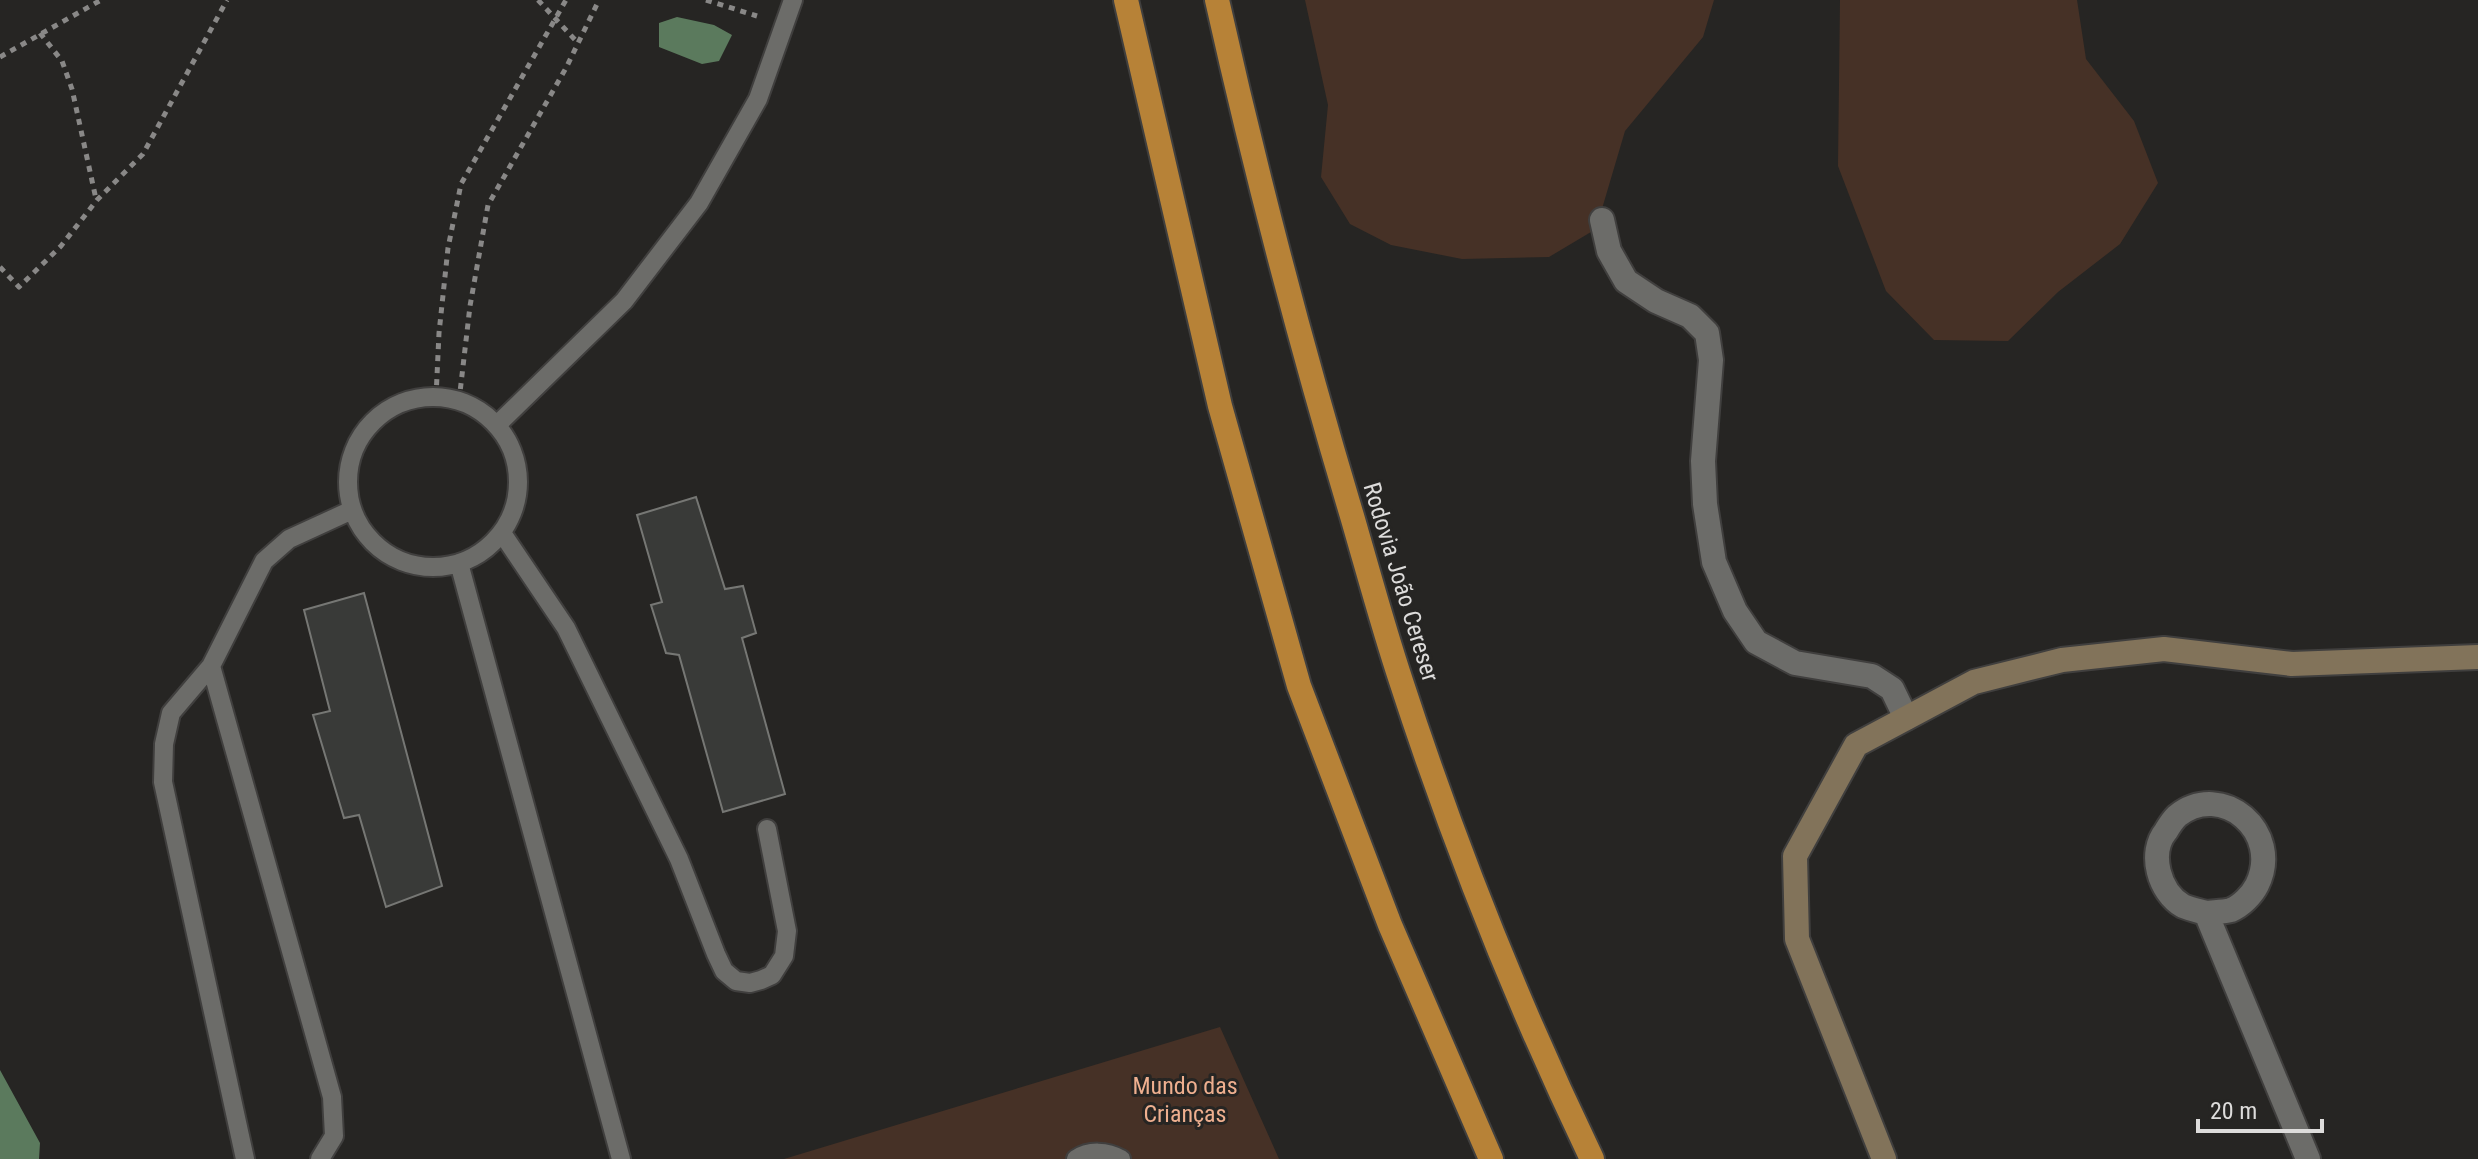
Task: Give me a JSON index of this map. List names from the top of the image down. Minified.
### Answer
{"streets":{"highway":["Rodovia João Cereser"]},"parks":["Mundo das Crianças"],"scale_bar":"20 m"}
